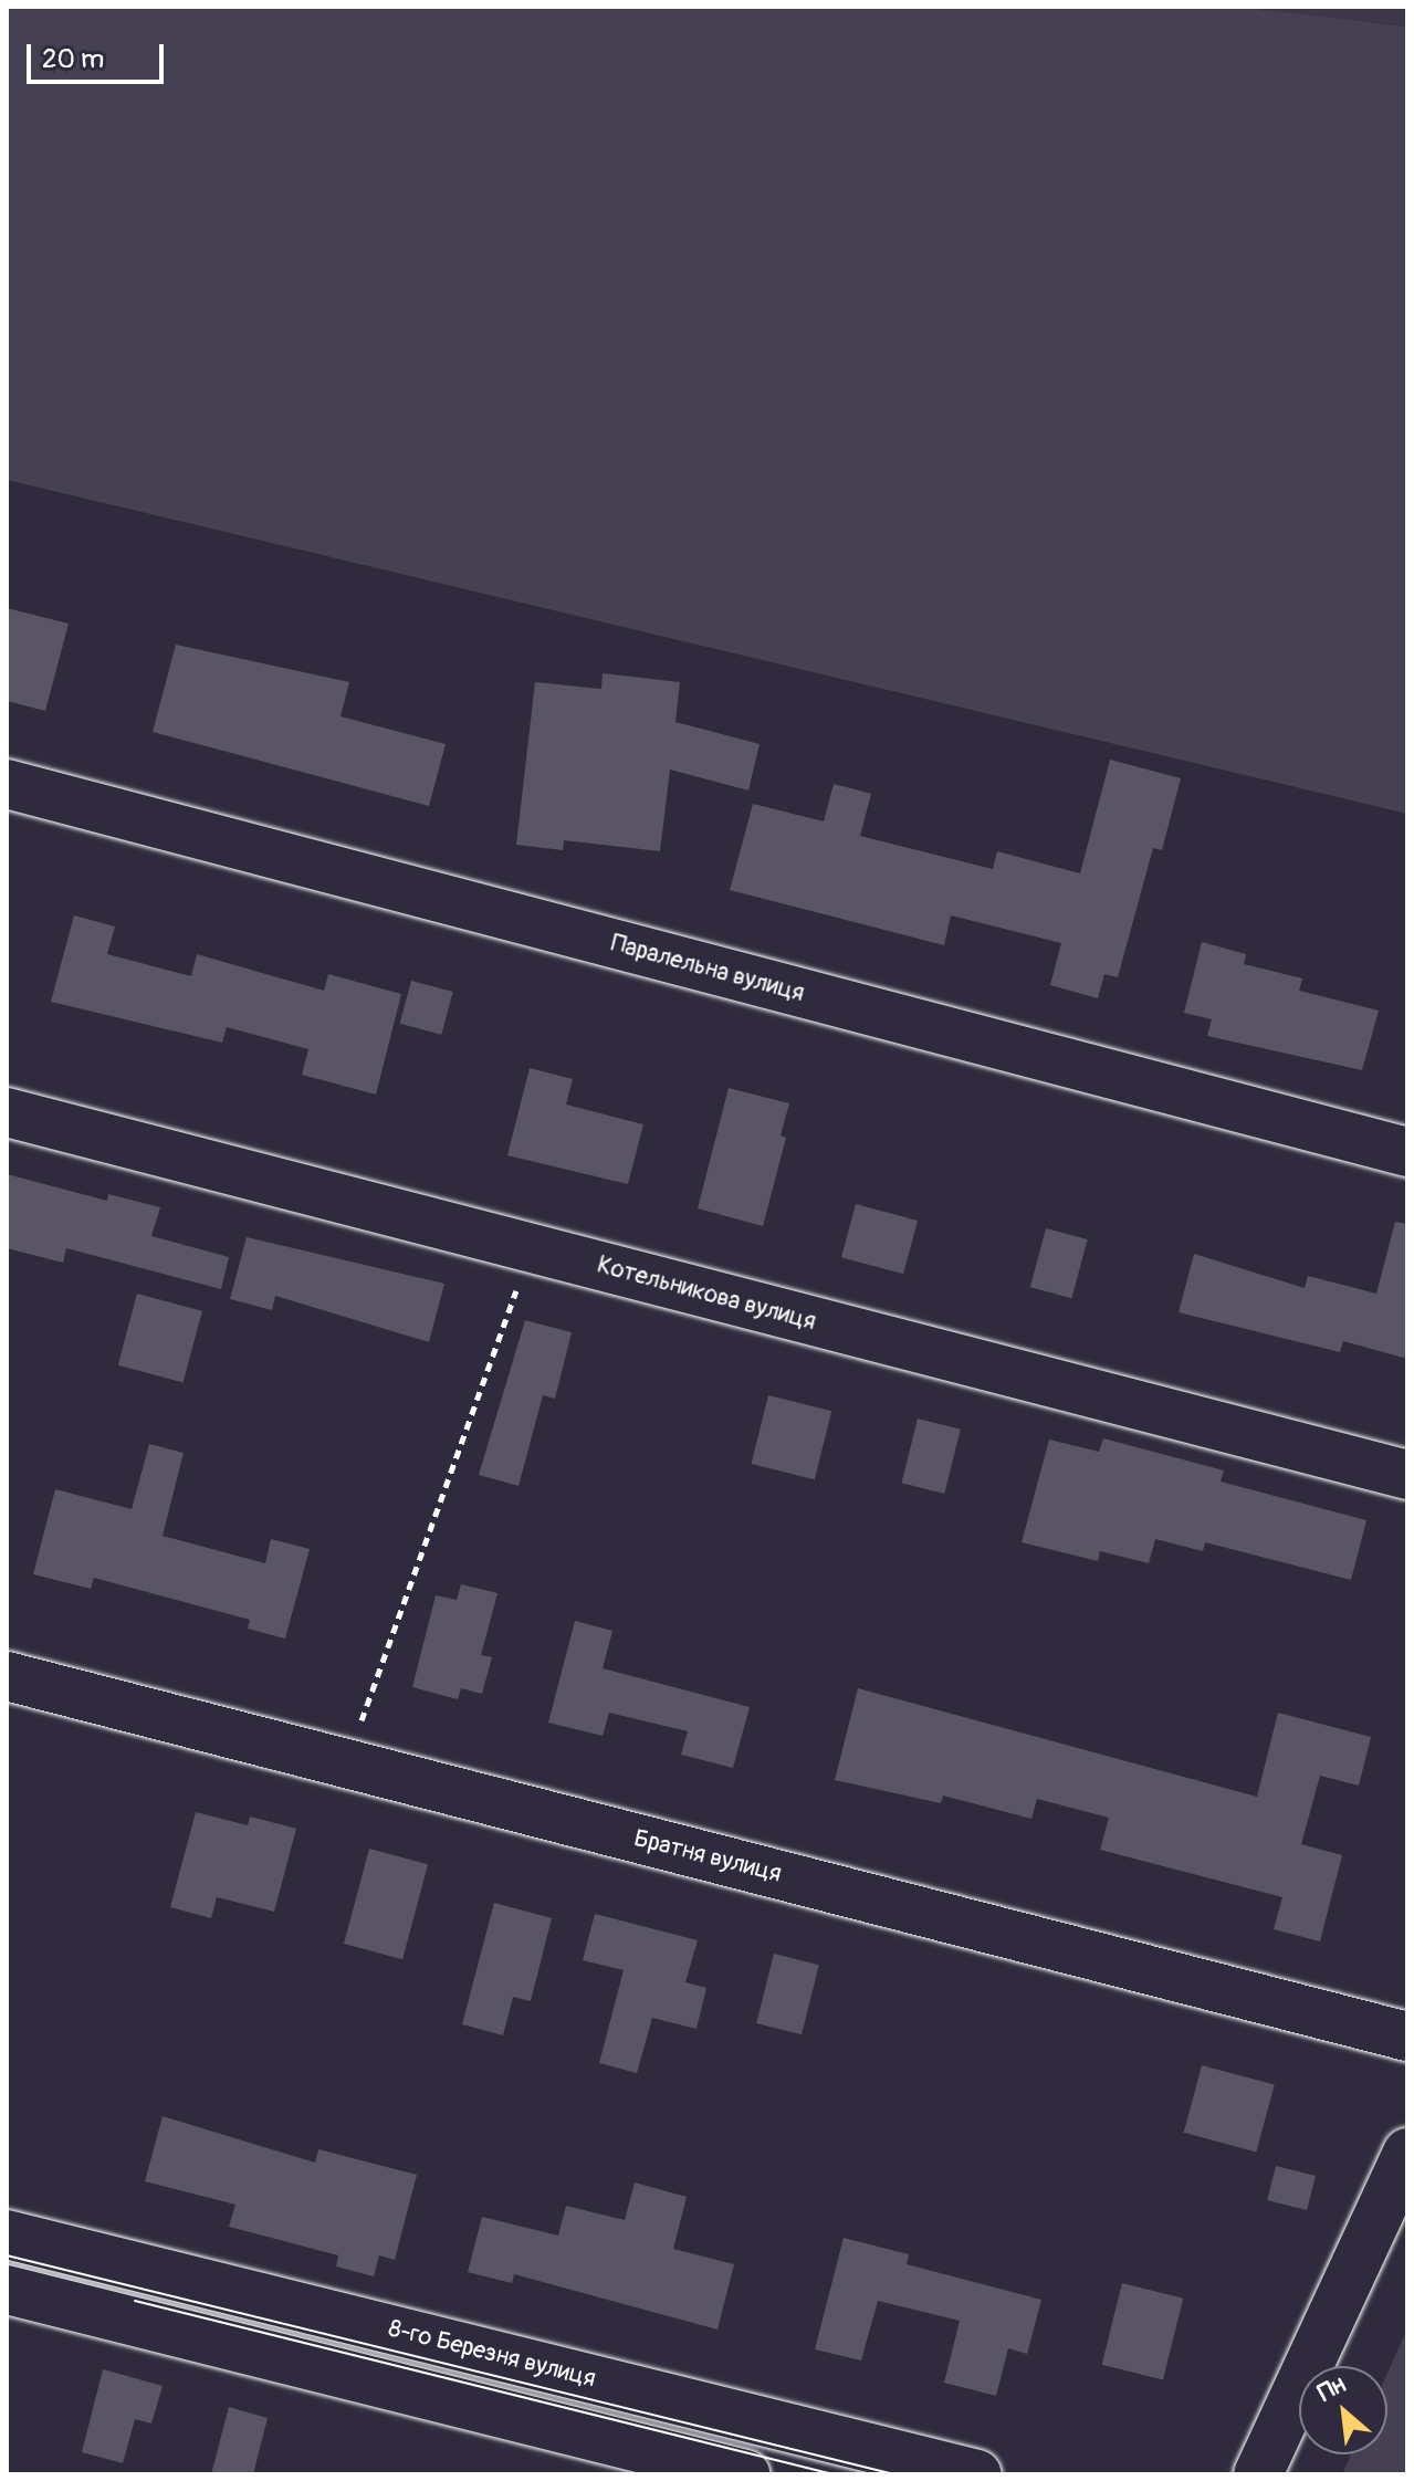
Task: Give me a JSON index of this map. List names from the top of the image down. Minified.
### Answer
{"streets":{"street":["Паралельна вулиця","Котельникова вулиця","Братня вулиця","8-го Березня вулиця"]},"scale_bar":"20 m","north":"top left"}
